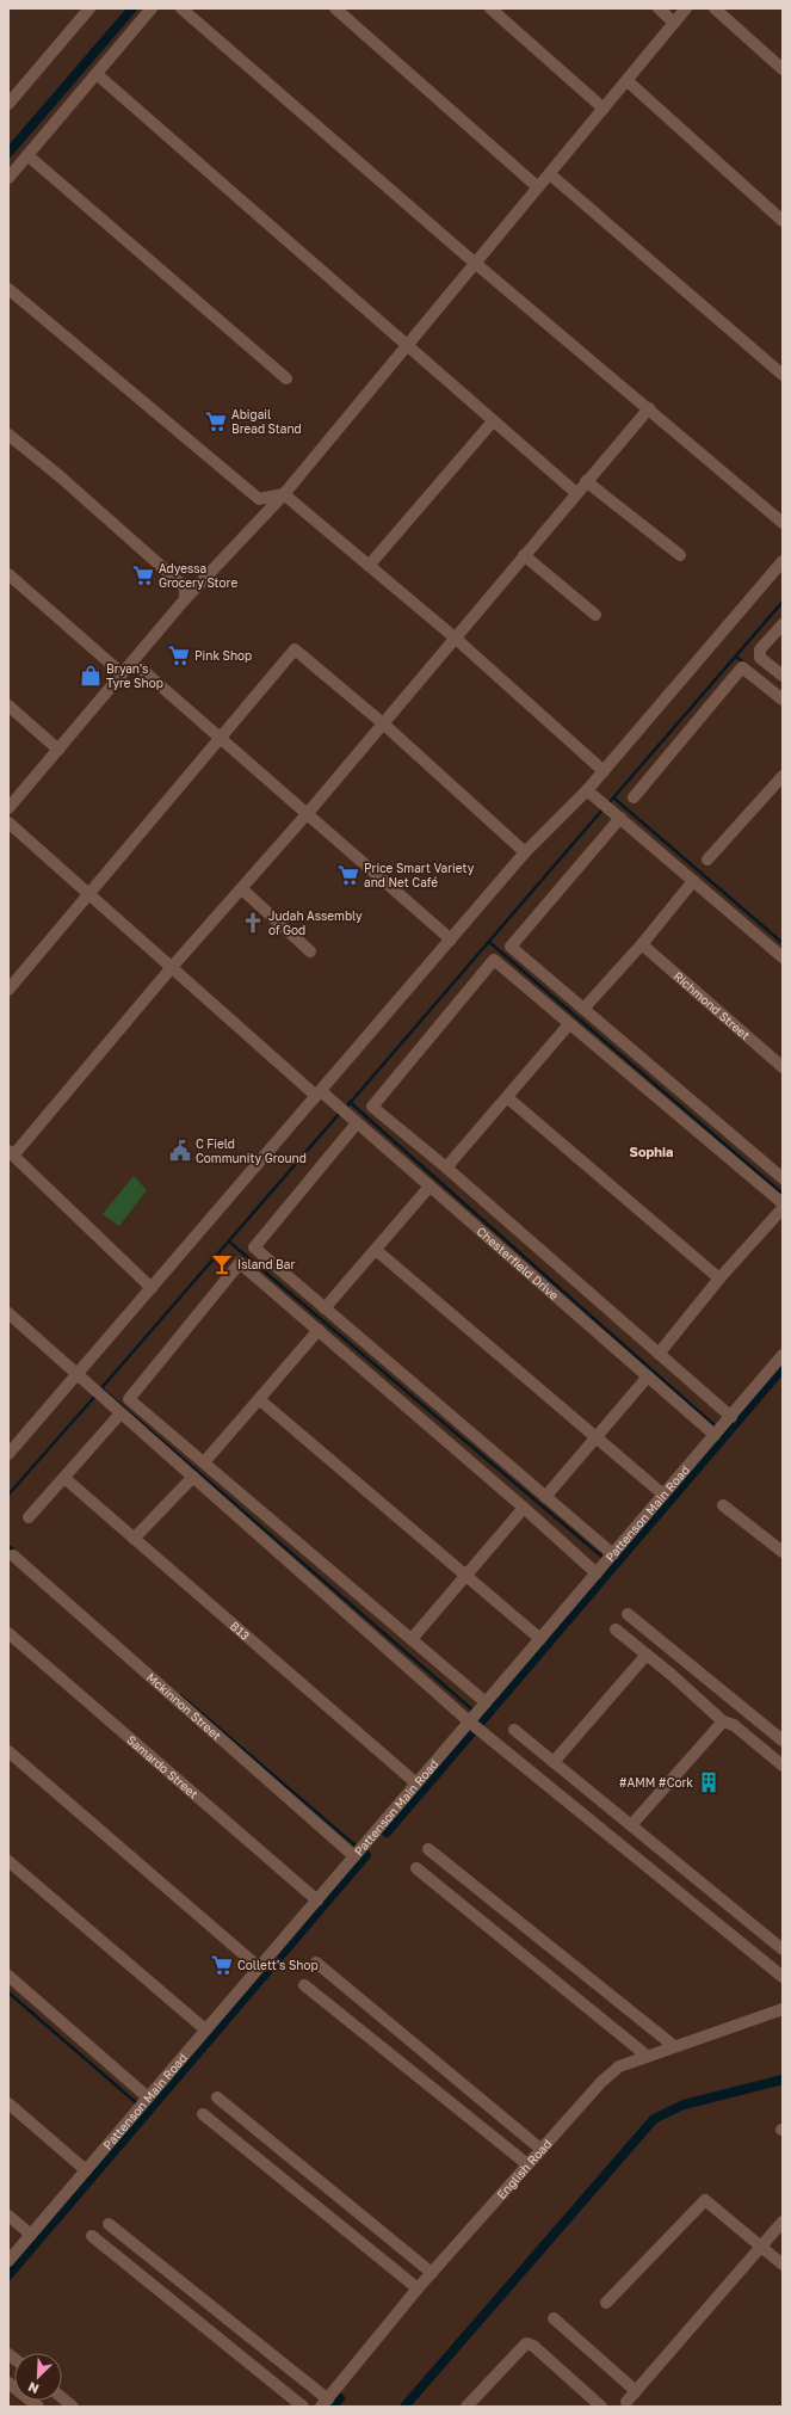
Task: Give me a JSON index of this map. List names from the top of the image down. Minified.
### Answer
{"streets":{"street":["Richmond Street","Chesterfield Drive","Pattenson Main Road","B13","Mckinnon Street","Samardo Street","English Road"]},"crossings":[["Chesterfield Drive","Pattenson Main Road"],["Pattenson Main Road","B13"],["Pattenson Main Road","Mckinnon Street"],["Pattenson Main Road","Samardo Street"]],"districts":["Sophia"],"places":{"supermarket":["Abigail Bread Stand","Adyessa Grocery Store","Pink Shop","Price Smart Variety and Net Café","Collett's Shop"],"shop":["Bryan's Tyre Shop"],"church":["Judah Assembly of God"],"public building":["C Field Community Ground"],"bar":["Island Bar"],"building":["#AMM #Cork"]},"north":"bottom left"}
